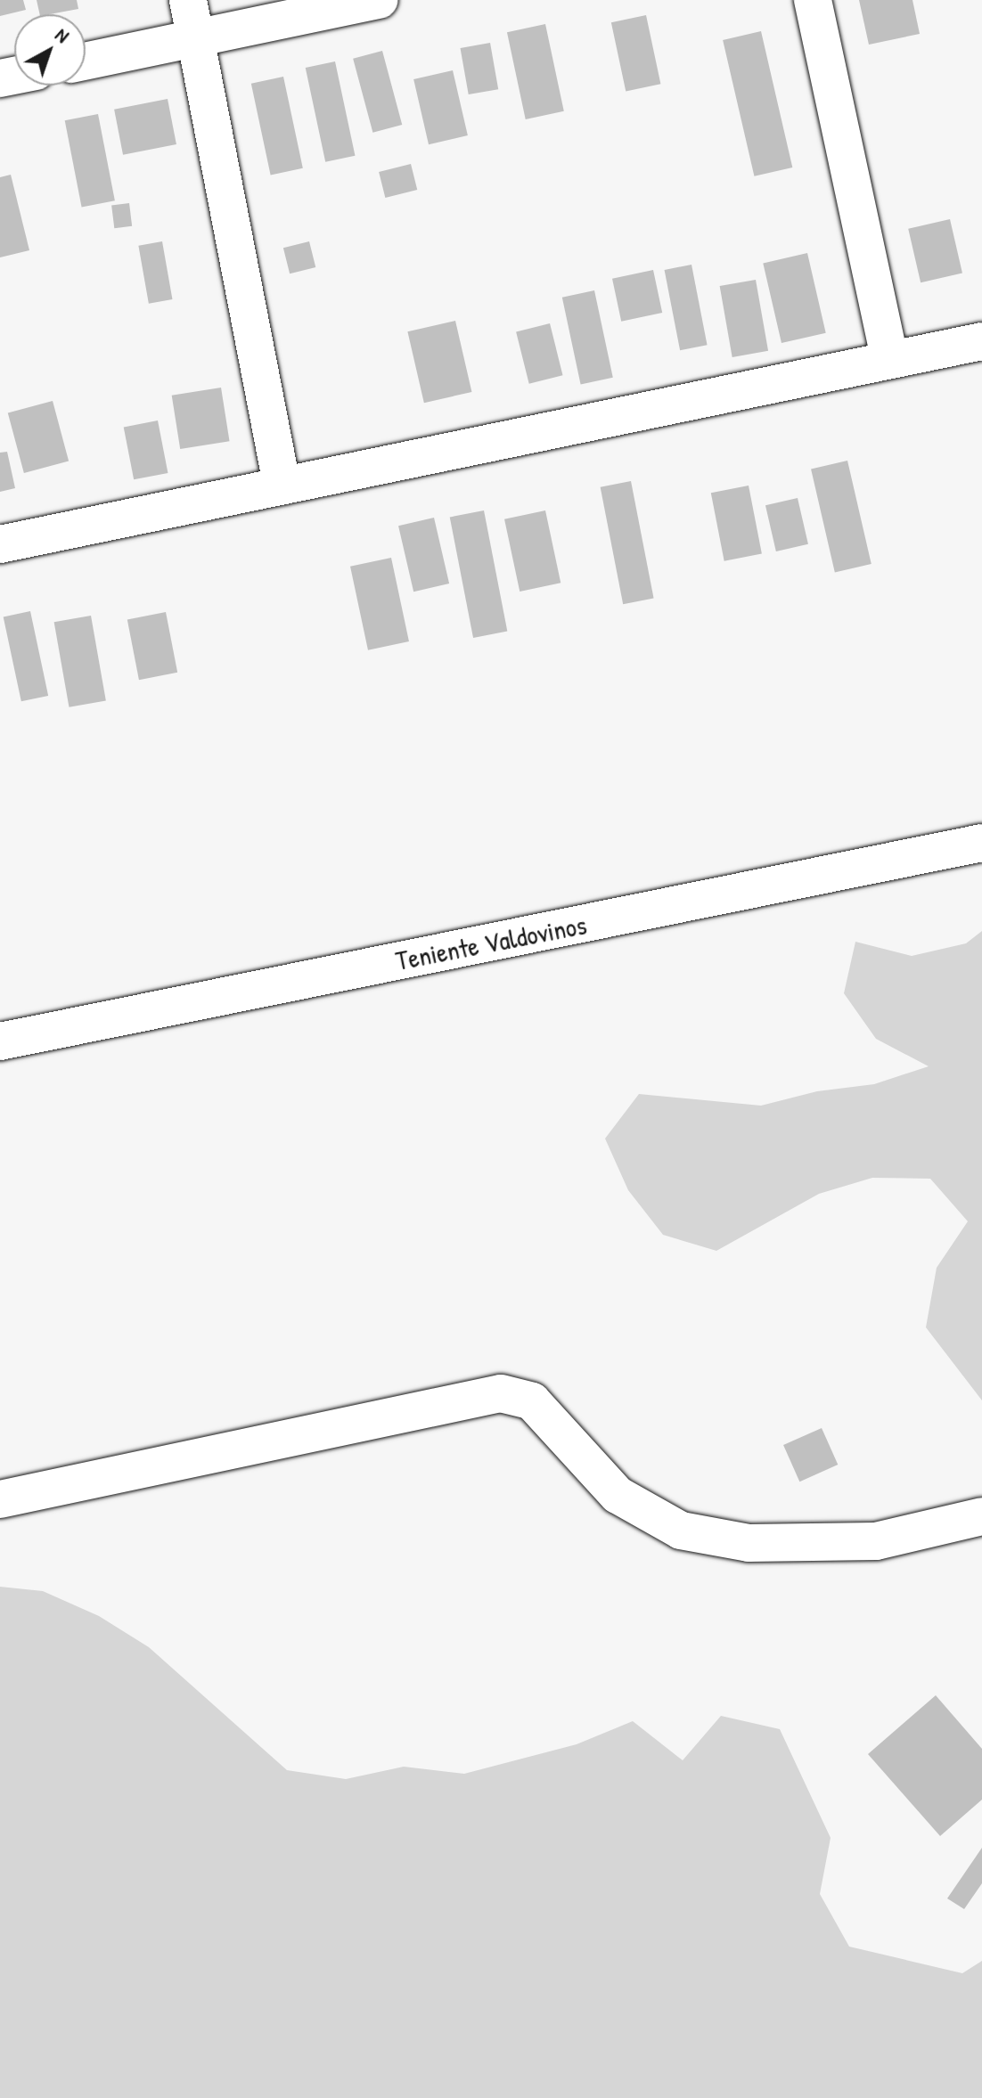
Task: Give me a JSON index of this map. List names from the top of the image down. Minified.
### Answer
{"streets":{"street":["Teniente Valdovinos"]},"north":"top right"}
